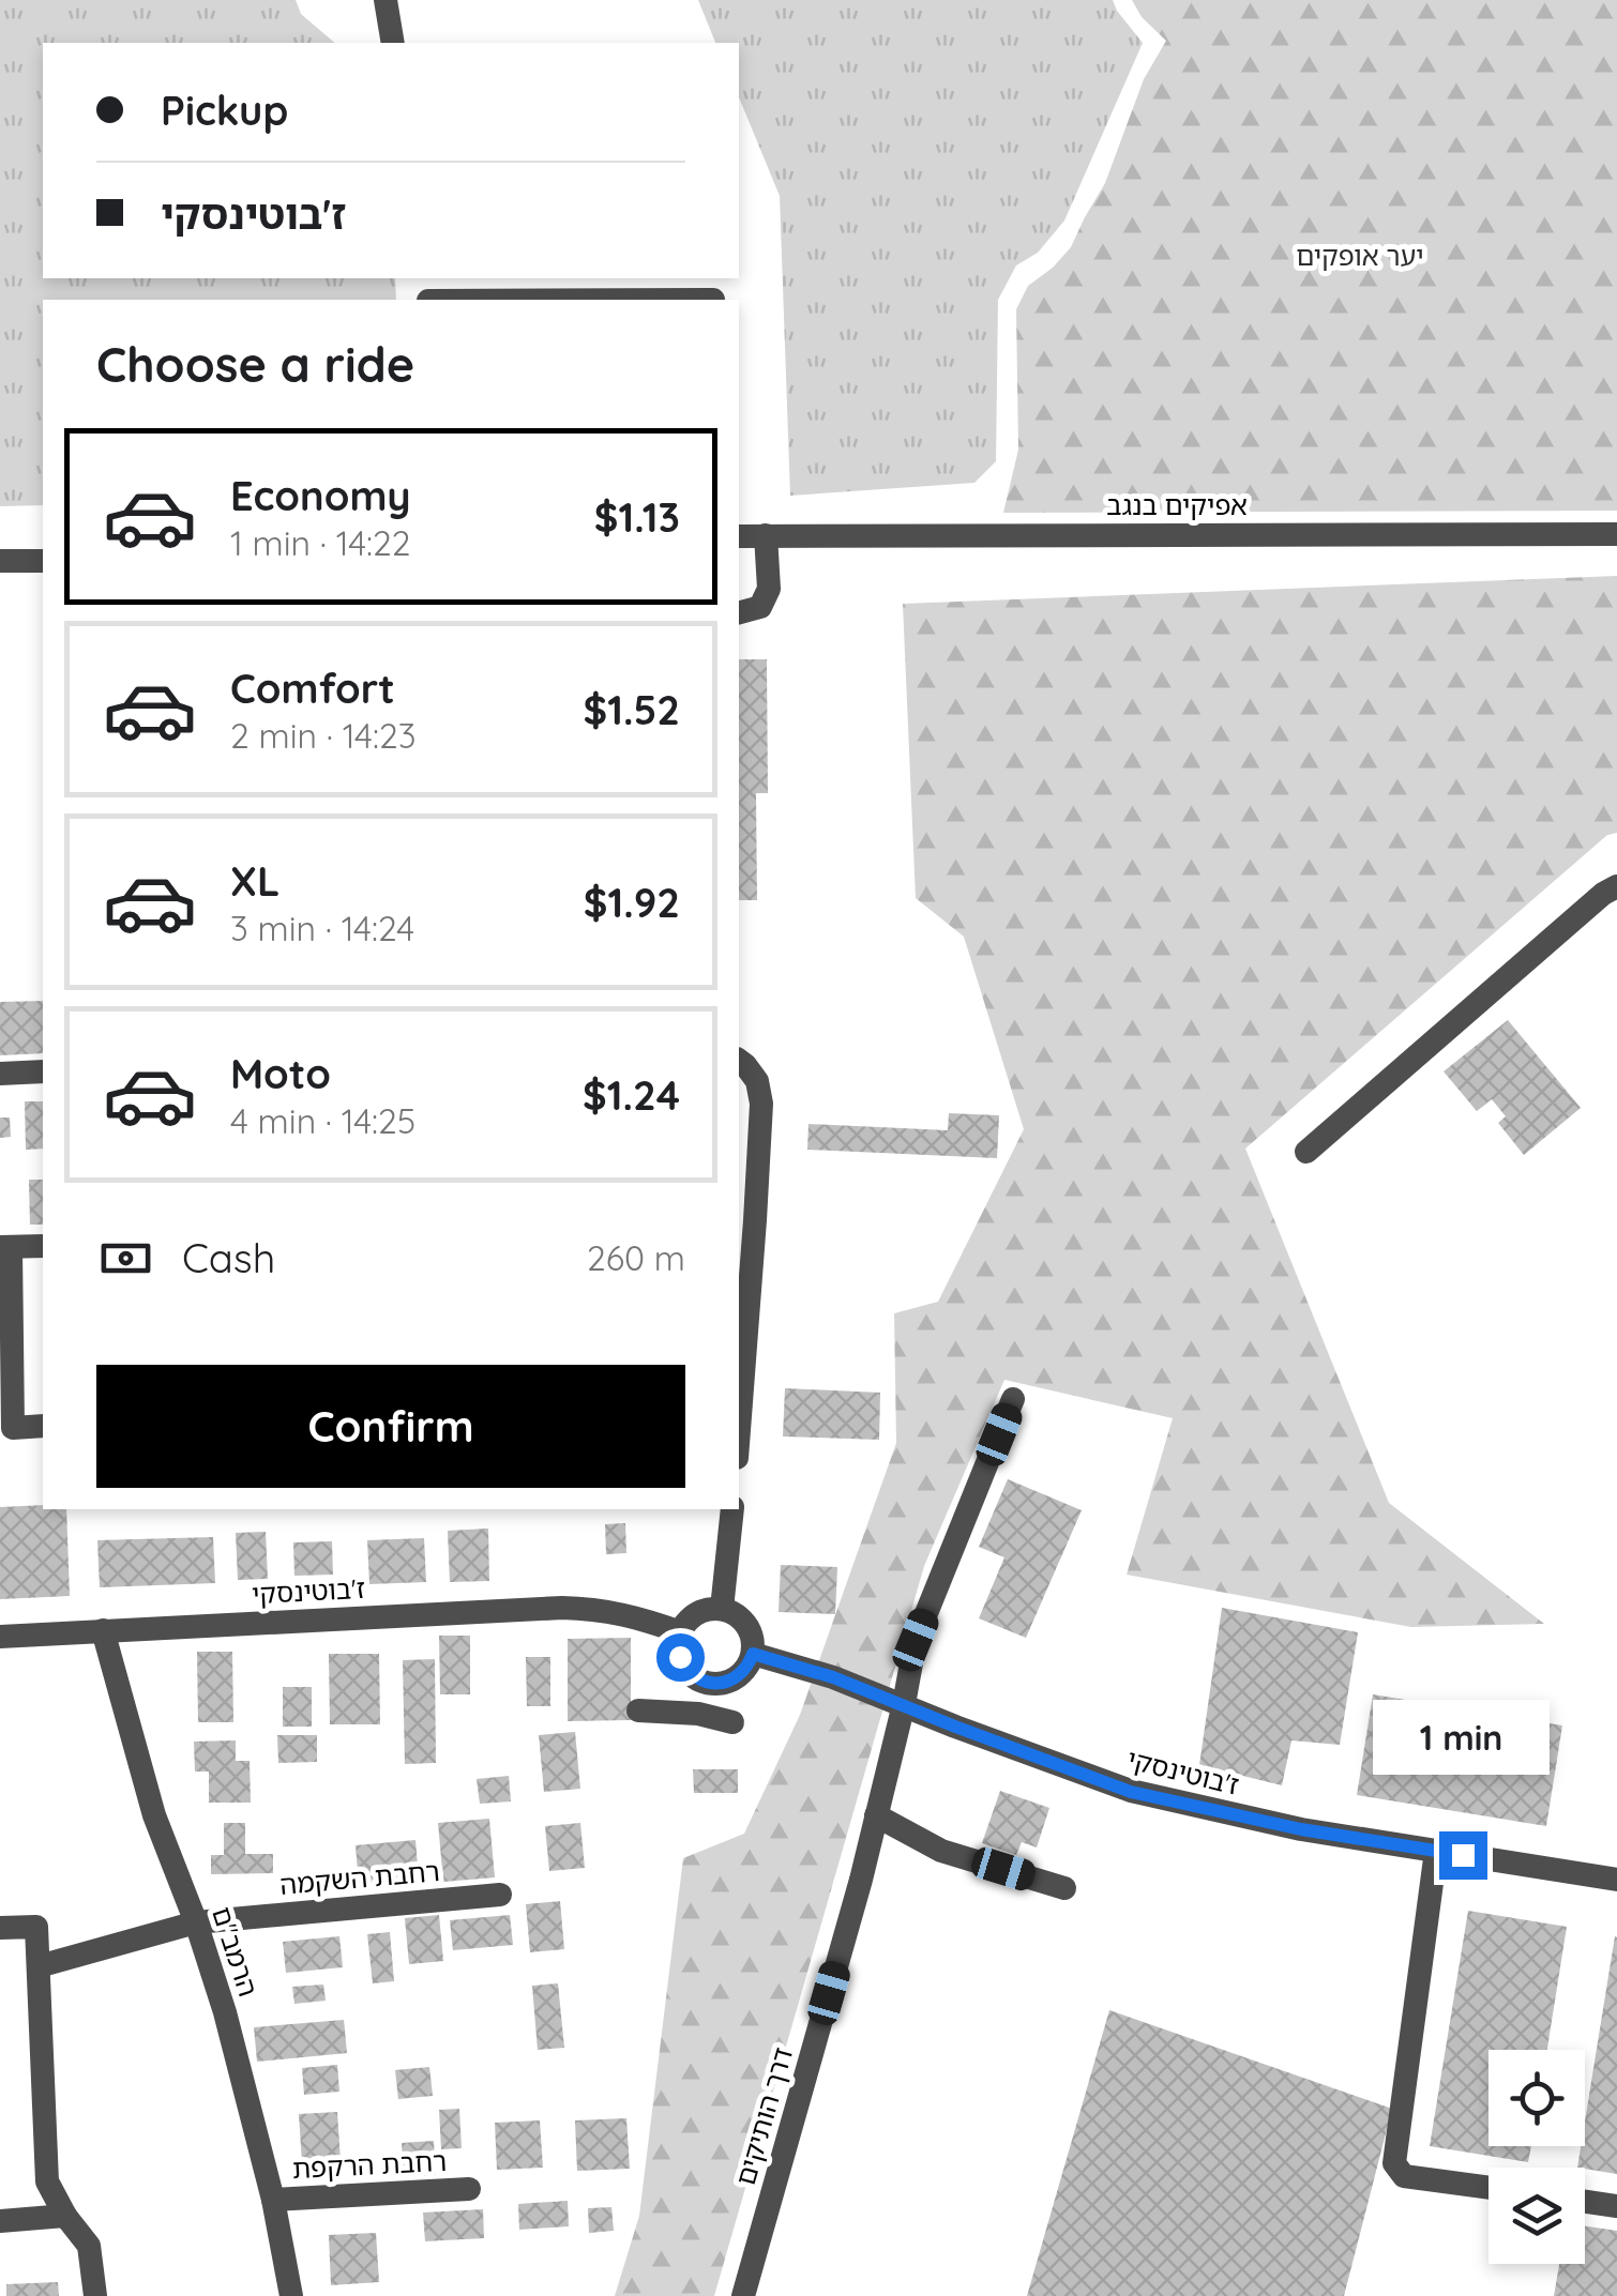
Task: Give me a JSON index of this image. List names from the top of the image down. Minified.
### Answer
{"streets":{"street":["אפיקים בנגב","ז'בוטינסקי","רחבת השקמה","הרמב\"ם","דרך הותיקים","רחבת הרקפת"]},"crossings":[["ז'בוטינסקי","הרמב\"ם"],["ז'בוטינסקי","דרך הותיקים"],["רחבת השקמה","הרמב\"ם"],["הרמב\"ם","רחבת הרקפת"]],"parks":["יער אופקים"],"page":{"banner":["Pickup","ז'בוטינסקי"],"heading":"Choose a ride","list":[{"name":"Economy","note":"1 min · 14:22","value":"$1.13"},{"name":"Comfort","note":"2 min · 14:23","value":"$1.52"},{"name":"XL","note":"3 min · 14:24","value":"$1.92"},{"name":"Moto","note":"4 min · 14:25","value":"$1.24"}],"pay":["Cash","260 m"],"buttons":"Confirm","bubble":"1 min"}}
